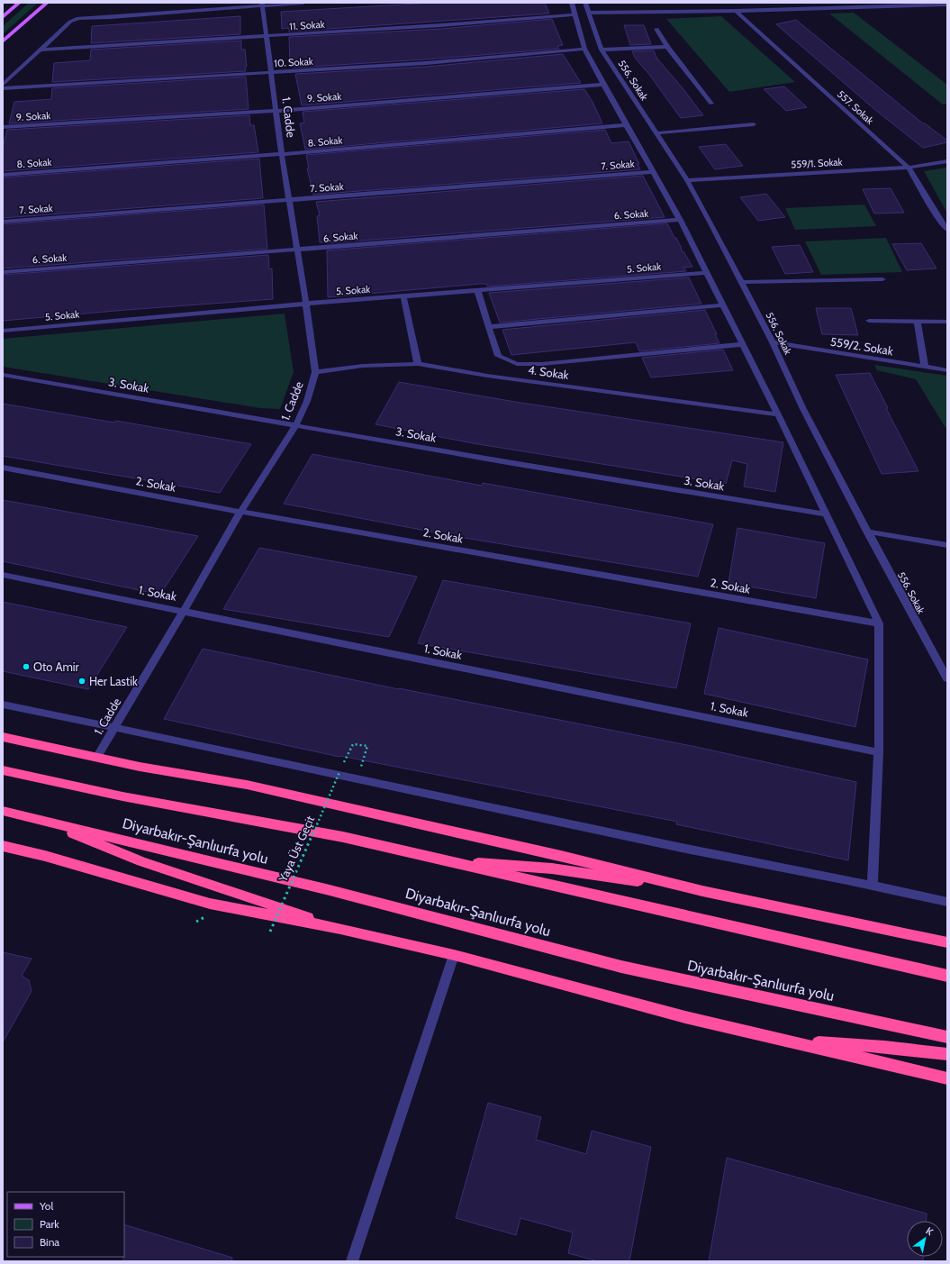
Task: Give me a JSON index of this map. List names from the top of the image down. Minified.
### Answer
{"streets":{"highway":["Diyarbakır-Şanlıurfa yolu"],"street":["11. Sokak","10. Sokak","556. Sokak","9. Sokak","557. Sokak","1. Cadde","8. Sokak","559/1. Sokak","7. Sokak","6. Sokak","5. Sokak","559/2. Sokak","4. Sokak","3. Sokak","2. Sokak","1. Sokak"],"path":["Yaya Üst Geçit"]},"crossings":[["11. Sokak","1. Cadde"],["10. Sokak","1. Cadde"],["556. Sokak","559/1. Sokak"],["556. Sokak","559/2. Sokak"],["9. Sokak","1. Cadde"],["557. Sokak","559/1. Sokak"],["1. Cadde","8. Sokak"],["1. Cadde","7. Sokak"],["1. Cadde","6. Sokak"],["1. Cadde","5. Sokak"],["1. Cadde","4. Sokak"],["1. Cadde","3. Sokak"],["1. Cadde","2. Sokak"],["1. Cadde","1. Sokak"]],"places":["Oto Amir","Her Lastik"],"legend":["Yol","Park","Bina"],"north":"top right"}
